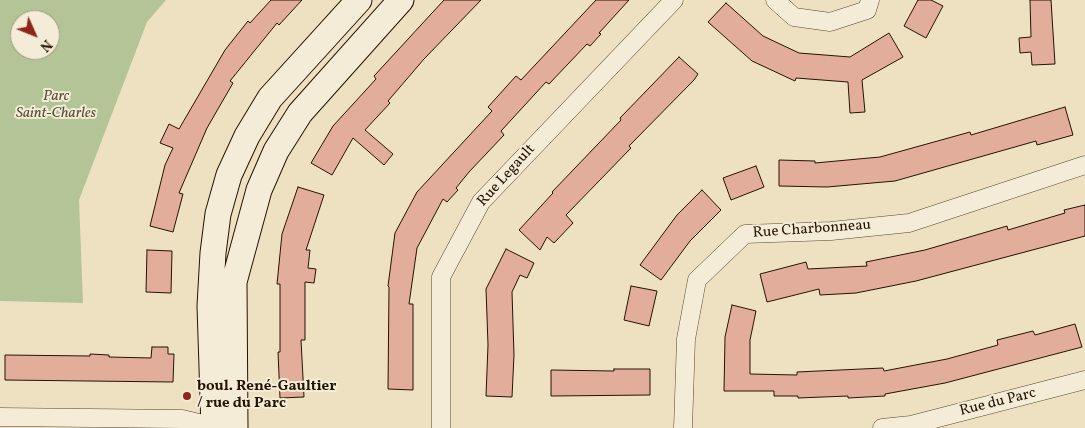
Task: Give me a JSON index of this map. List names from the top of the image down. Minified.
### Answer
{"streets":{"street":["Rue Legault","Rue Charbonneau","Rue du Parc"]},"parks":["Parc Saint-Charles"],"places":["boul. René-Gaultier / rue du Parc"],"north":"bottom right"}
